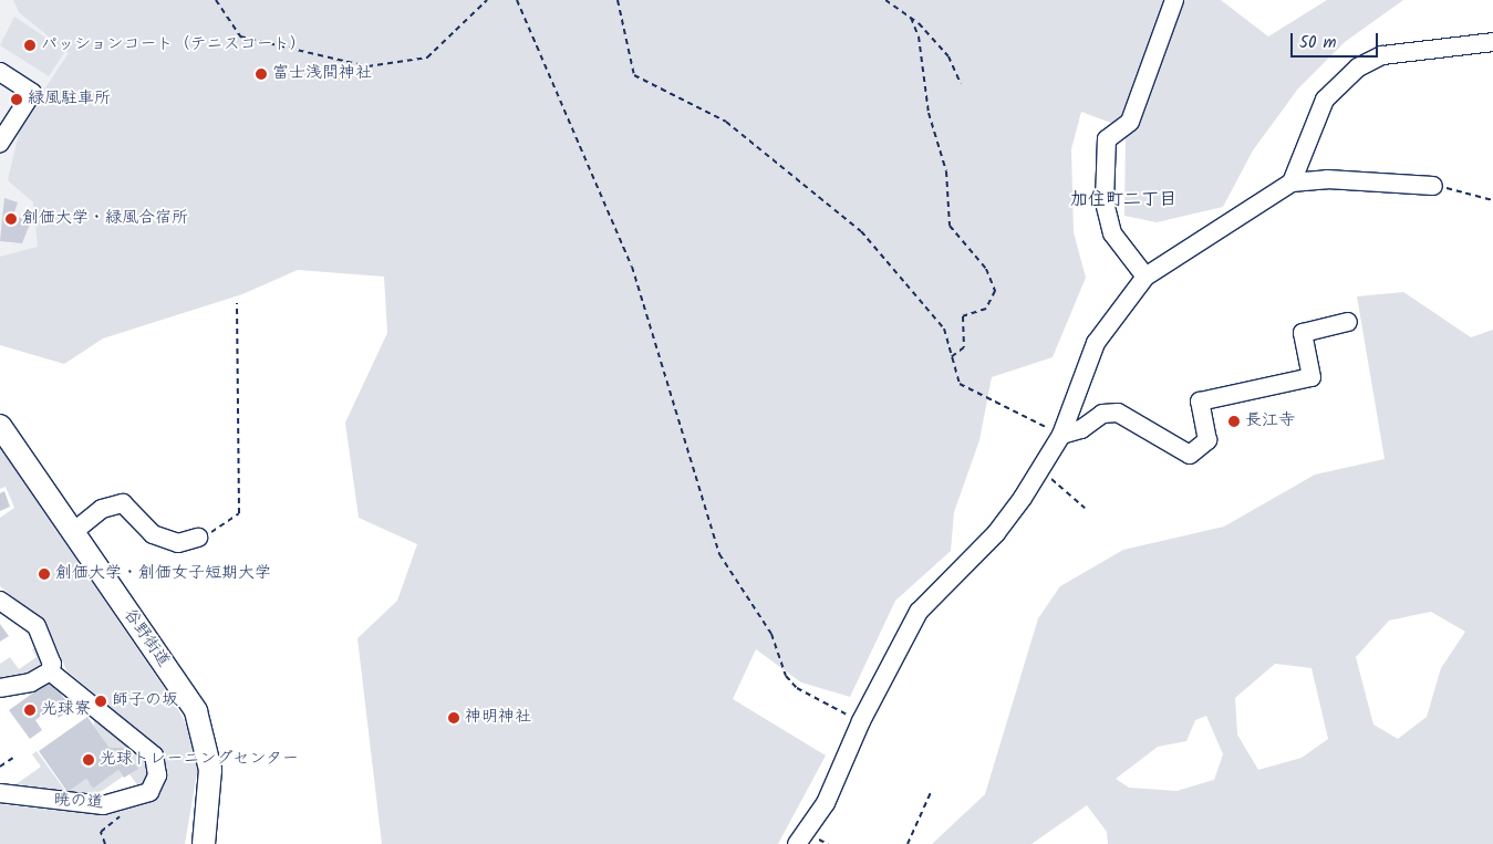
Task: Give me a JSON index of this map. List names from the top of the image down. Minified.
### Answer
{"streets":{"main road":["谷野街道"],"street":["暁の道"]},"districts":["加住町二丁目"],"places":["パッションコート（テニスコート）","富士浅間神社","緑風駐車所","創価大学・緑風合宿所","長江寺","創価大学・創価女子短期大学","師子の坂","光球寮","神明神社","光球トレーニングセンター"],"scale_bar":"50 m"}
